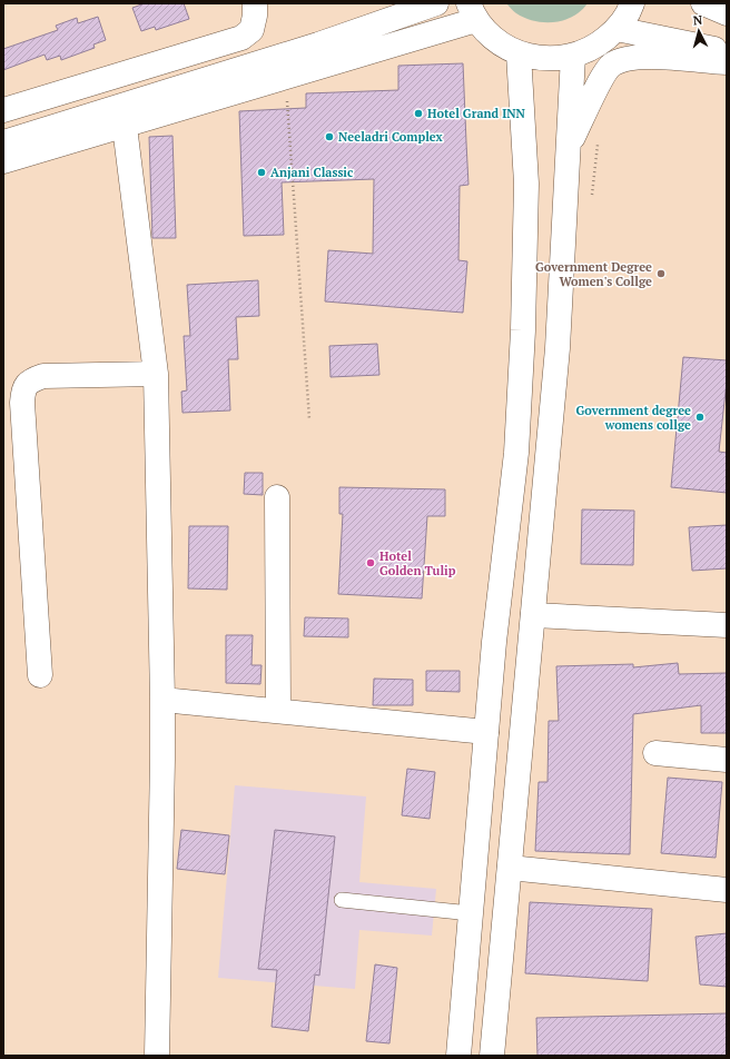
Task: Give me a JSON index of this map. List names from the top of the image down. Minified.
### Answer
{"places":["Hotel Grand INN","Neeladri Complex","Anjani Classic","Government Degree Women's Collge","Government degree womens collge","Hotel Golden Tulip"],"north":"top"}
